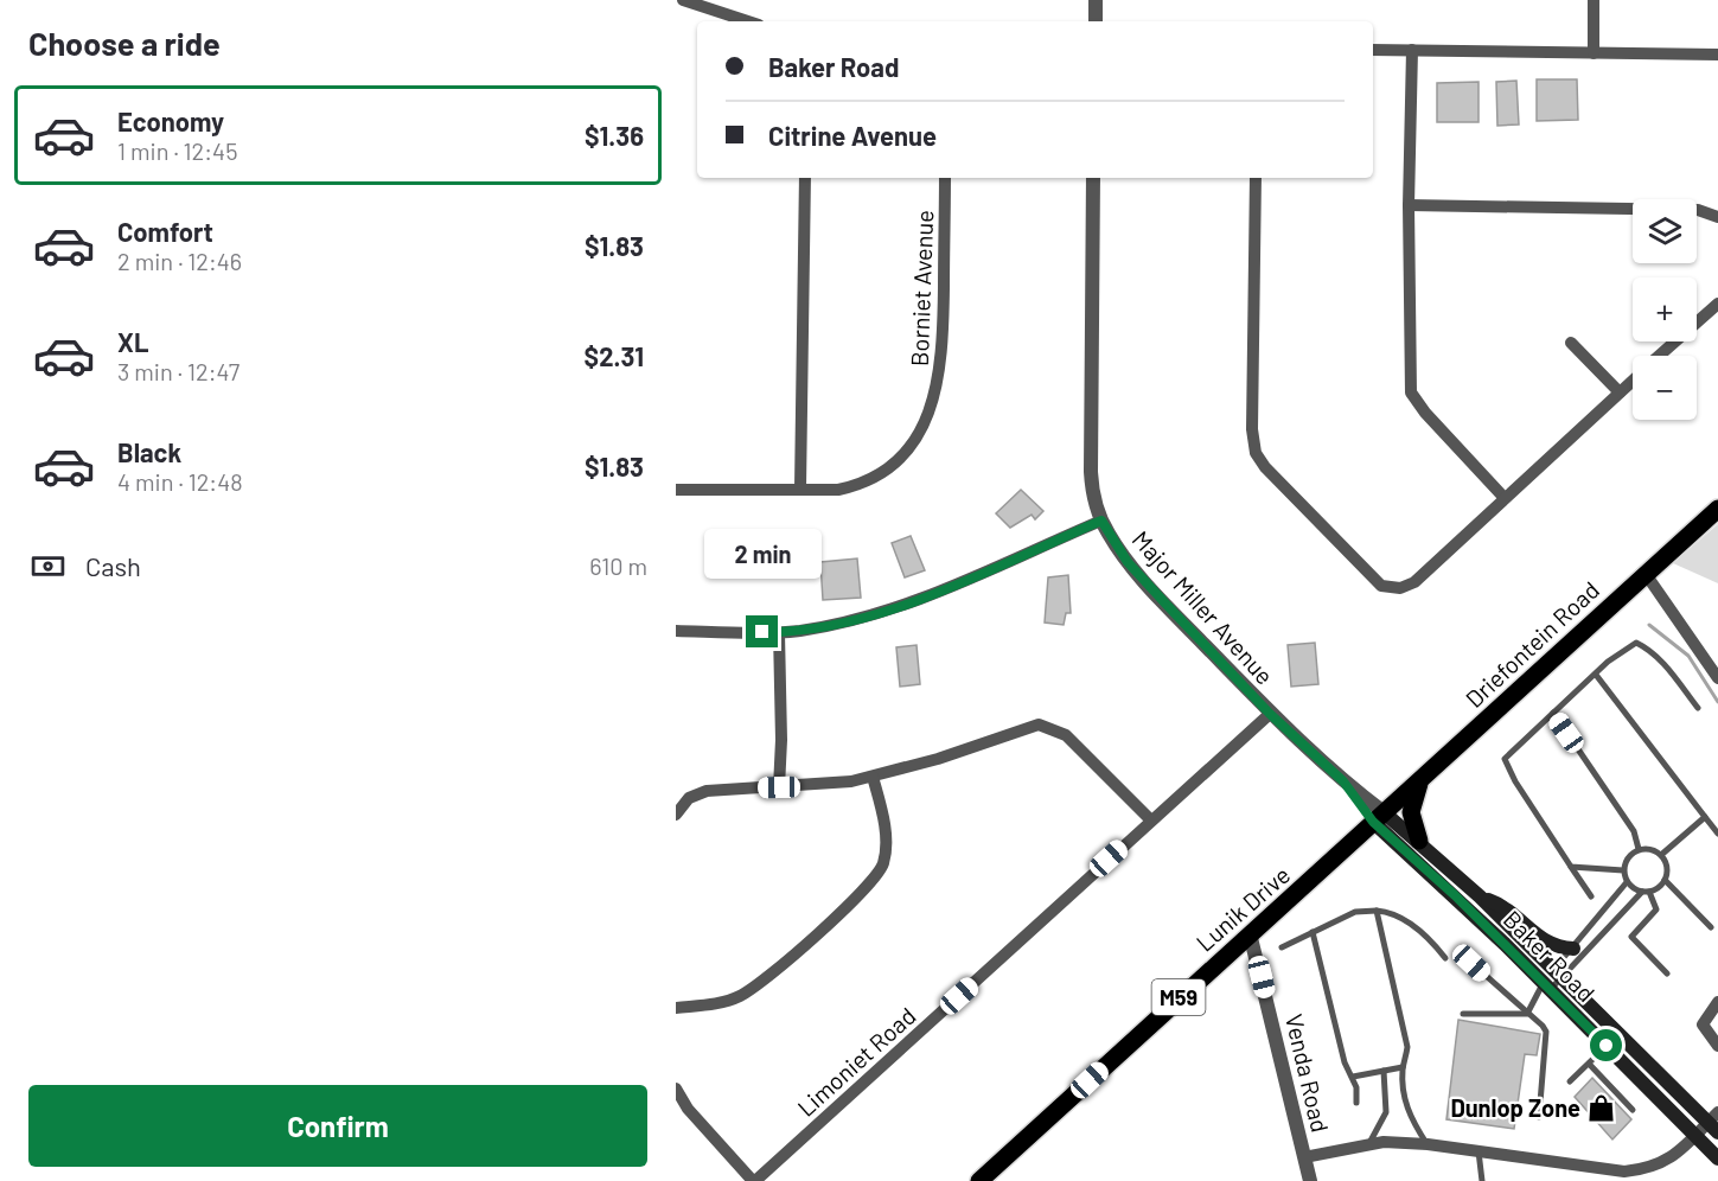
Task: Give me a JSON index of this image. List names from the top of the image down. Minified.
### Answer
{"streets":{"main road":["Driefontein Road","Lunik Drive","Baker Road","M59"],"street":["Borniet Avenue","Major Miller Avenue","Limoniet Road","Venda Road"]},"crossings":[["Major Miller Avenue","Driefontein Road"],["Major Miller Avenue","Lunik Drive"],["Major Miller Avenue","Baker Road"],["Major Miller Avenue","Limoniet Road"],["Driefontein Road","Lunik Drive"],["Driefontein Road","Baker Road"],["Lunik Drive","Baker Road"],["Lunik Drive","Venda Road"]],"places":{"shop":["Dunlop Zone"]},"page":{"heading":"Choose a ride","banner":["Baker Road","Citrine Avenue"],"list":[{"name":"Economy","note":"1 min · 12:45","value":"$1.36"},{"name":"Comfort","note":"2 min · 12:46","value":"$1.83"},{"name":"XL","note":"3 min · 12:47","value":"$2.31"},{"name":"Black","note":"4 min · 12:48","value":"$1.83"}],"map_buttons":["+","−"],"pay":["Cash","610 m"],"bubble":"2 min","buttons":"Confirm"}}
